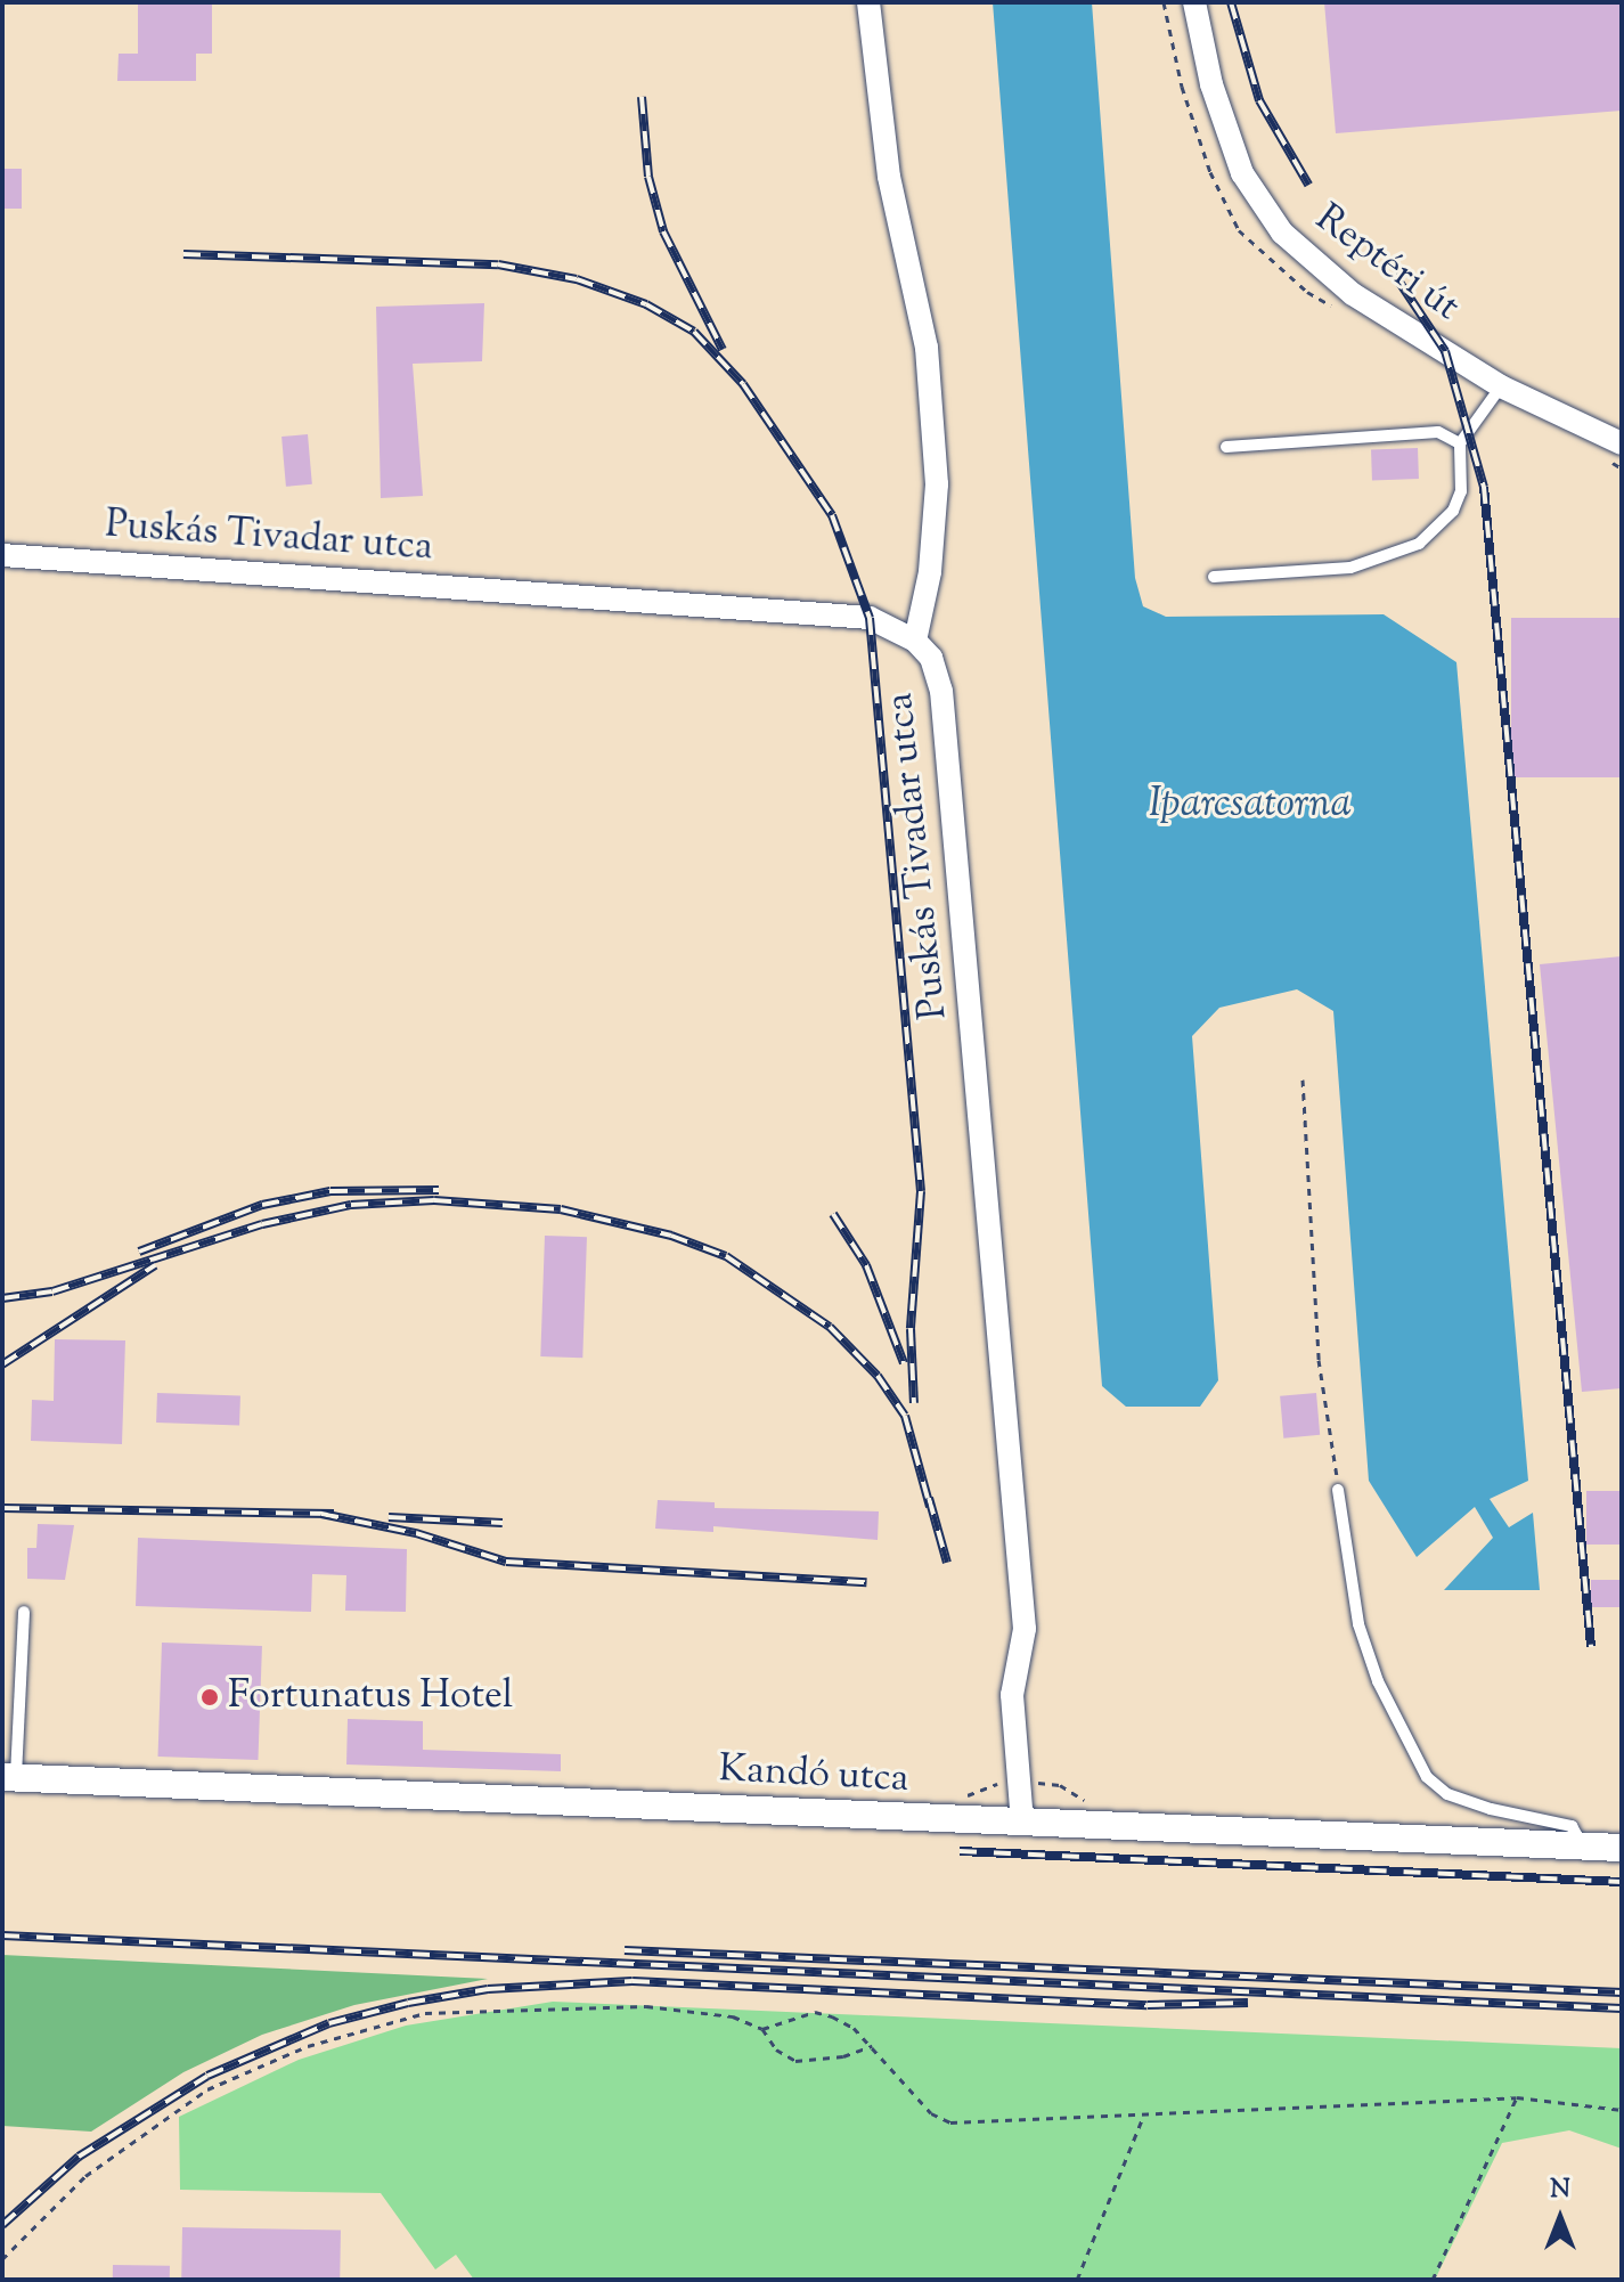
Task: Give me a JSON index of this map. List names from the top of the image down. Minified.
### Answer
{"streets":{"street":["Reptéri út","Puskás Tivadar utca","Kandó utca"]},"crossings":[["Puskás Tivadar utca","Kandó utca"]],"water":["Iparcsatorna"],"places":["Fortunatus Hotel"],"north":"top"}
